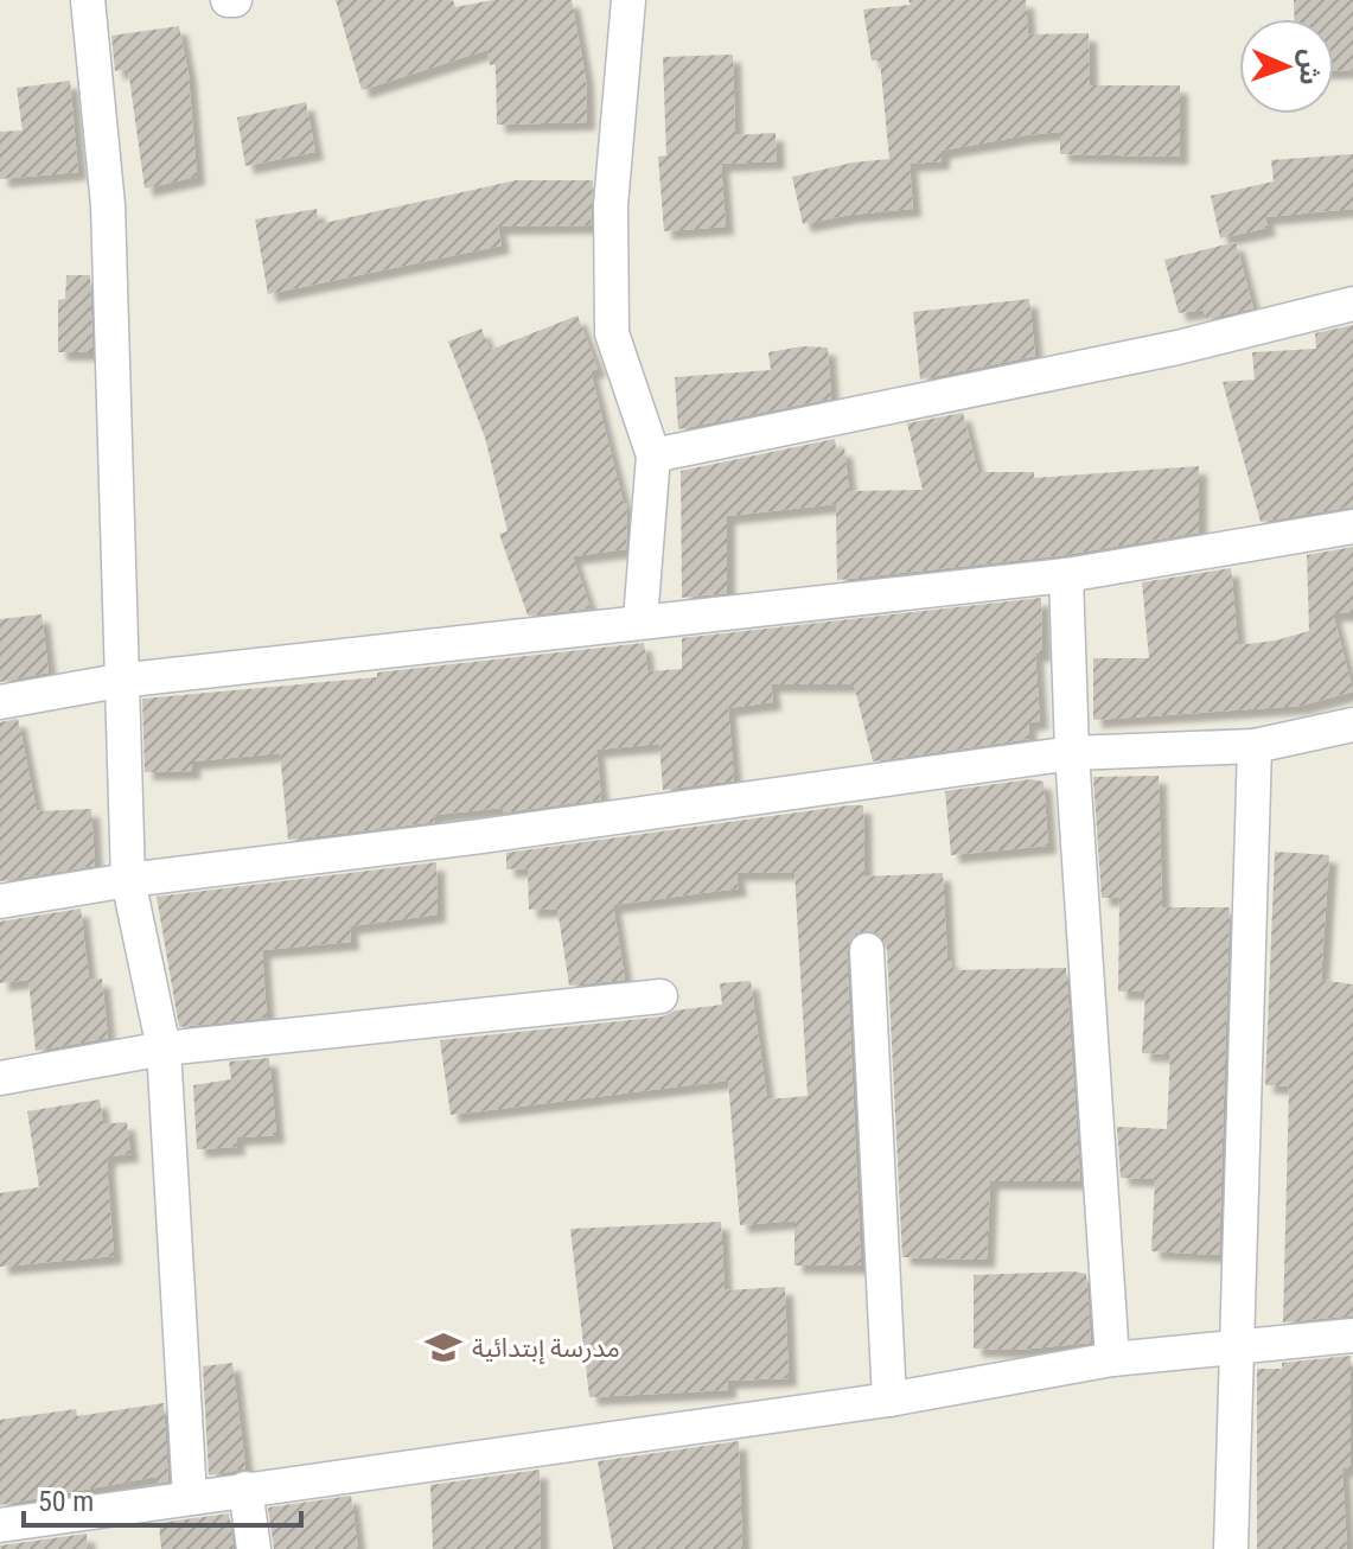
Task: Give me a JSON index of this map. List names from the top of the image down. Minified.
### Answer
{"places":{"school or university":["مدرسة إبتدائية"]},"scale_bar":"50 m","north":"right"}
